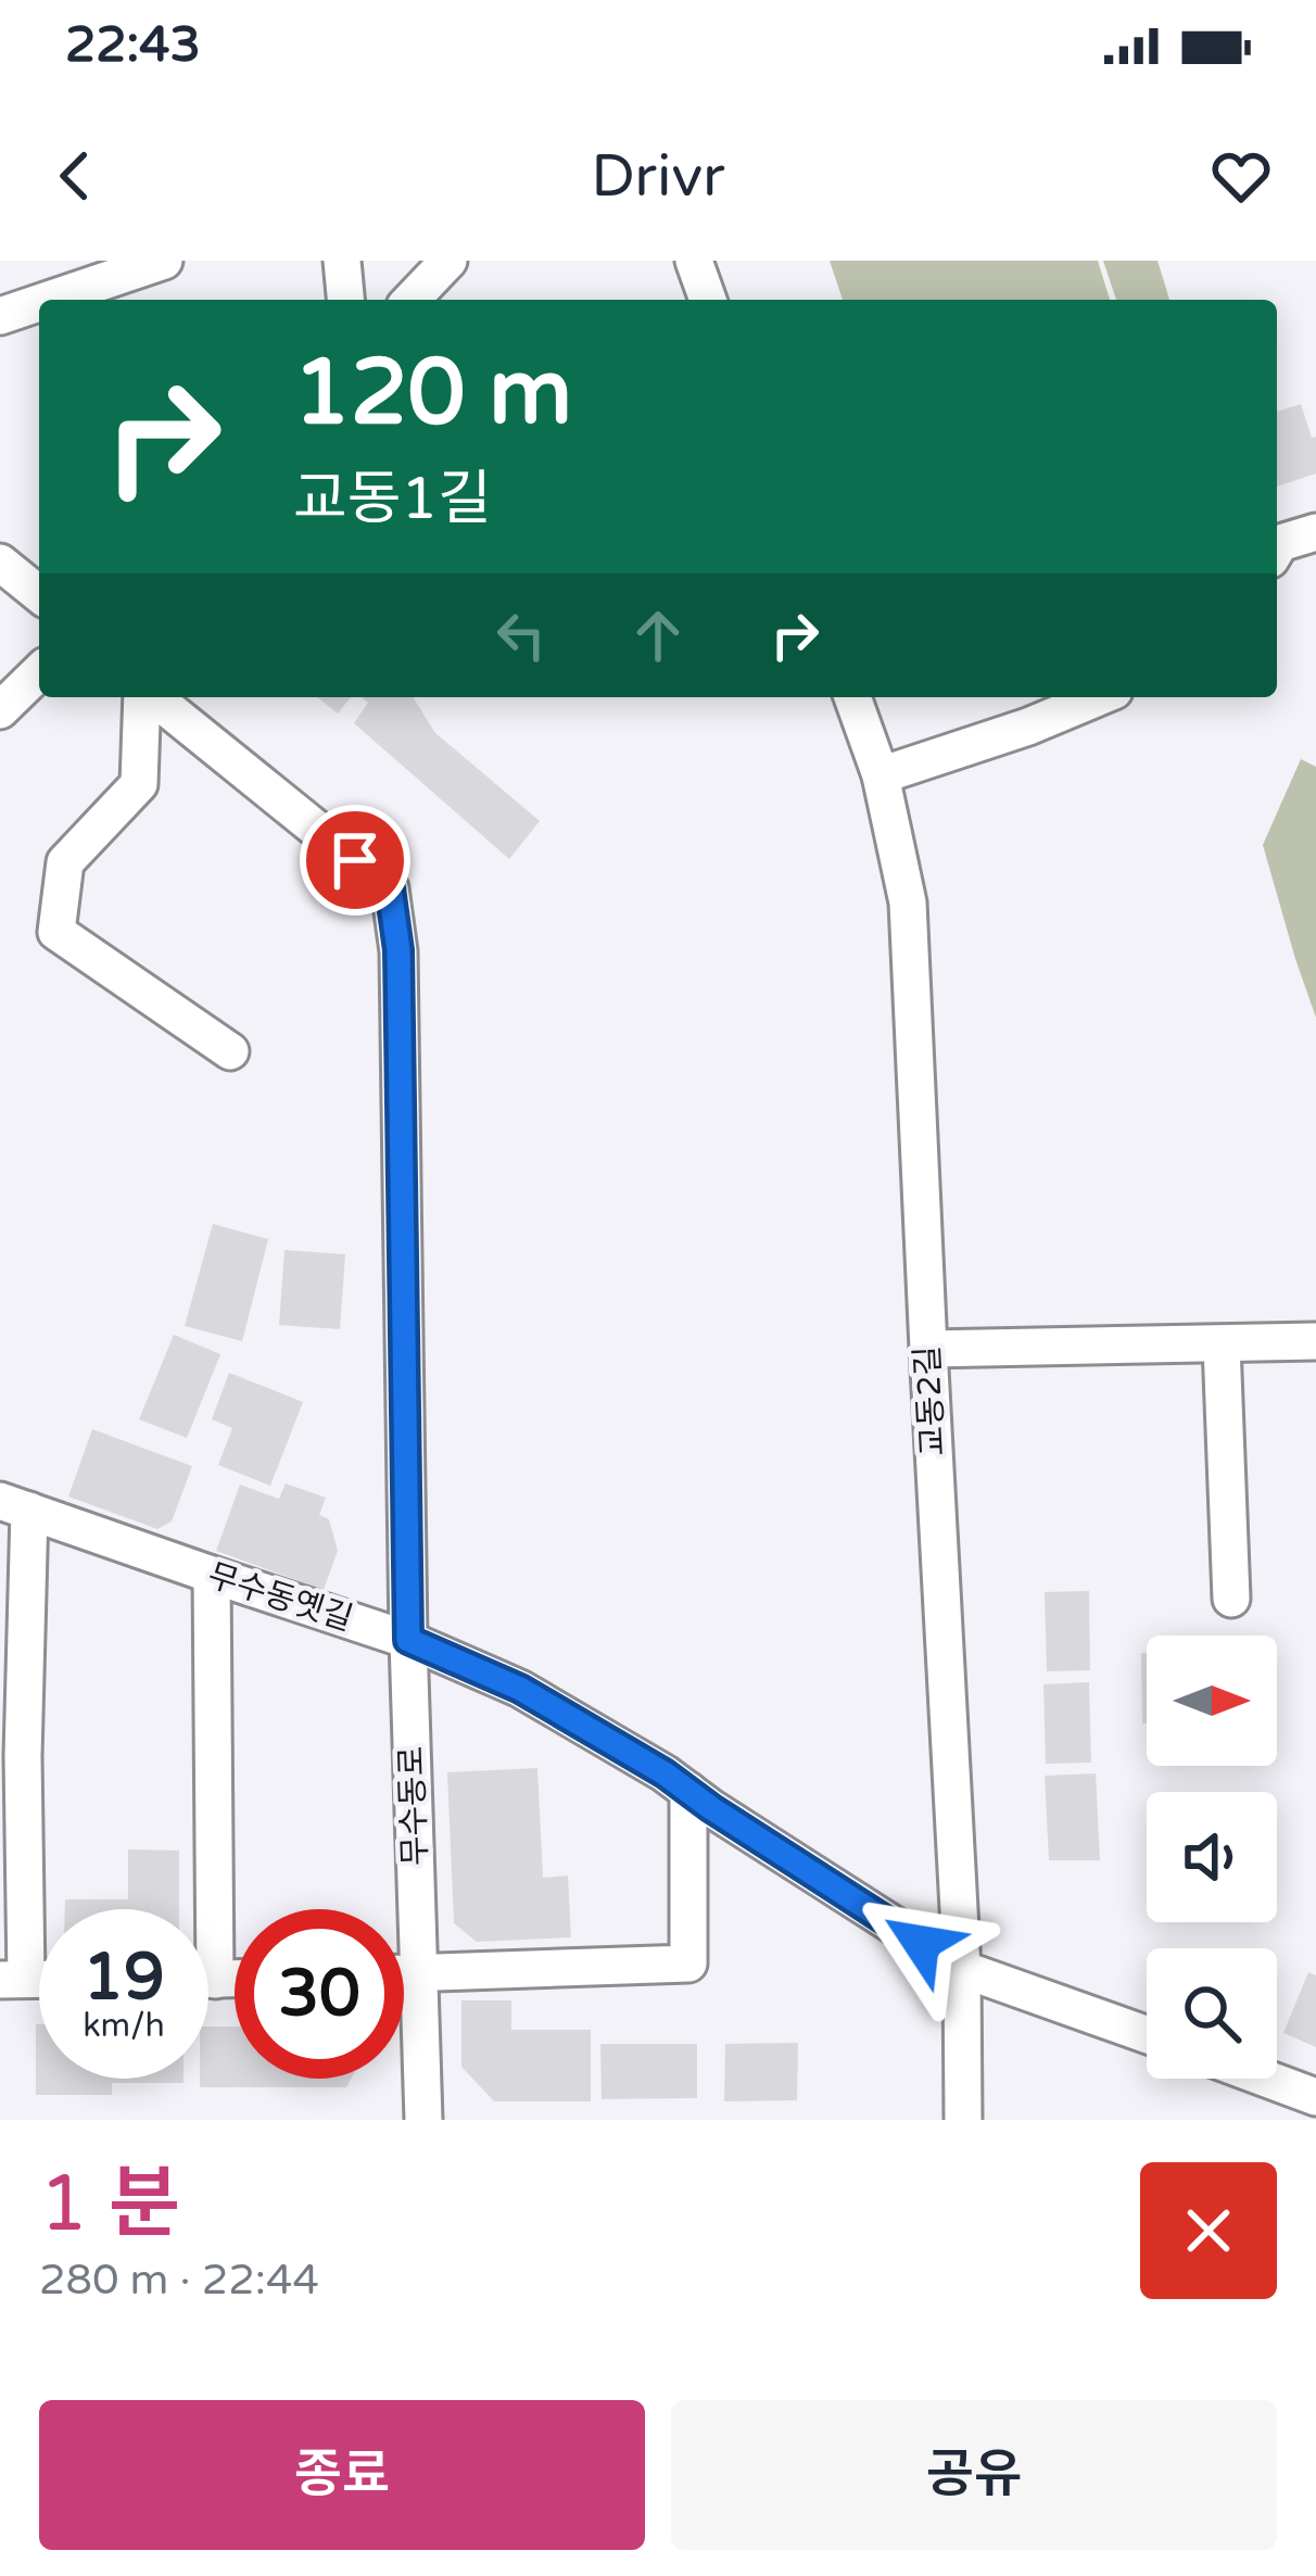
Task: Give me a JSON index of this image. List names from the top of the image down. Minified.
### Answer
{"streets":{"street":["교동2길","무수동옛길","무수동로"]},"crossings":[["교동2길","무수동옛길"],["무수동옛길","무수동로"]],"north":"right","page":{"status":"22:43","header":"Drivr","turn":["120 m","교동1길"],"speed":"19 km/h","limit":"30","heading":["1 분","280 m · 22:44"],"buttons":["종료","공유"]}}
